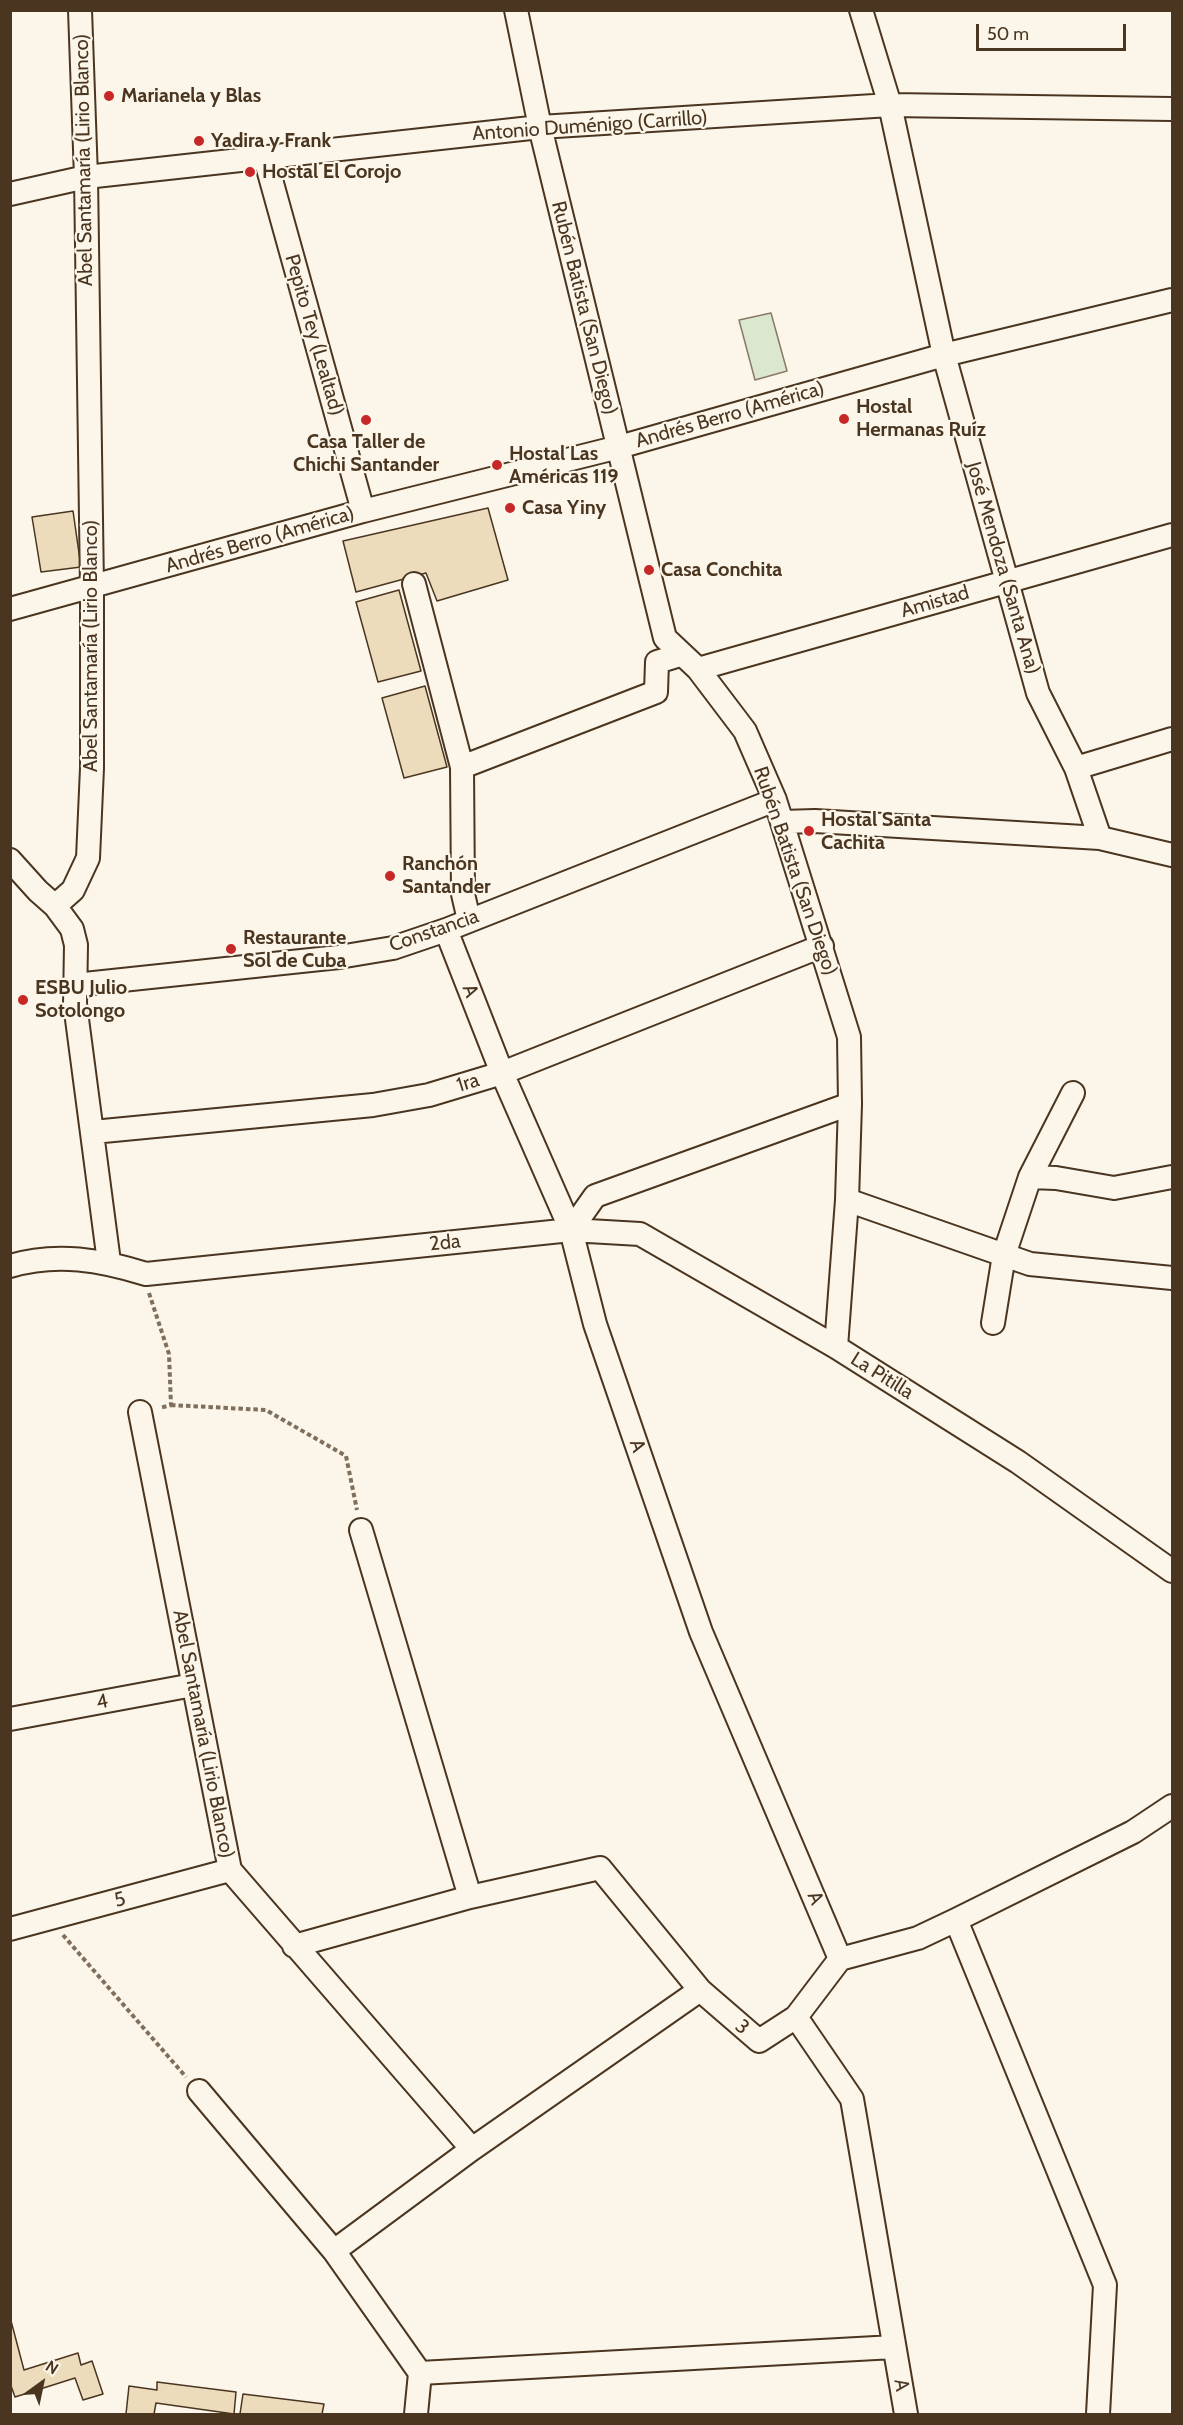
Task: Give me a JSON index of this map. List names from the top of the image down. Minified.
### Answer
{"streets":{"street":["Antonio Duménigo (Carrillo)","Abel Santamaría (Lirio Blanco)","Rubén Batista (San Diego)","Pepito Tey (Lealtad)","Andrés Berro (América)","José Mendoza (Santa Ana)","Amistad","Constancia","A","1ra","2da","La Pitilla","4","5","3"]},"crossings":[["Antonio Duménigo (Carrillo)","Abel Santamaría (Lirio Blanco)"],["Antonio Duménigo (Carrillo)","Rubén Batista (San Diego)"],["Antonio Duménigo (Carrillo)","Pepito Tey (Lealtad)"],["Antonio Duménigo (Carrillo)","José Mendoza (Santa Ana)"],["Abel Santamaría (Lirio Blanco)","Andrés Berro (América)"],["Abel Santamaría (Lirio Blanco)","4"],["Abel Santamaría (Lirio Blanco)","5"],["Rubén Batista (San Diego)","Andrés Berro (América)"],["Rubén Batista (San Diego)","Amistad"],["Rubén Batista (San Diego)","Constancia"],["Rubén Batista (San Diego)","1ra"],["Rubén Batista (San Diego)","La Pitilla"],["Pepito Tey (Lealtad)","Andrés Berro (América)"],["Andrés Berro (América)","José Mendoza (Santa Ana)"],["José Mendoza (Santa Ana)","Amistad"],["Constancia","A"],["A","1ra"],["A","2da"],["A","La Pitilla"],["A","3"],["2da","La Pitilla"]],"places":["Marianela y Blas","Yadira y Frank","Hostal El Corojo","Hostal Hermanas Ruíz","Casa Taller de Chichi Santander","Hostal Las Américas 119","Casa Yiny","Casa Conchita","Hostal Santa Cachita","Ranchón Santander","Restaurante Sol de Cuba","ESBU Julio Sotolongo"],"scale_bar":"50 m","north":"top right"}
